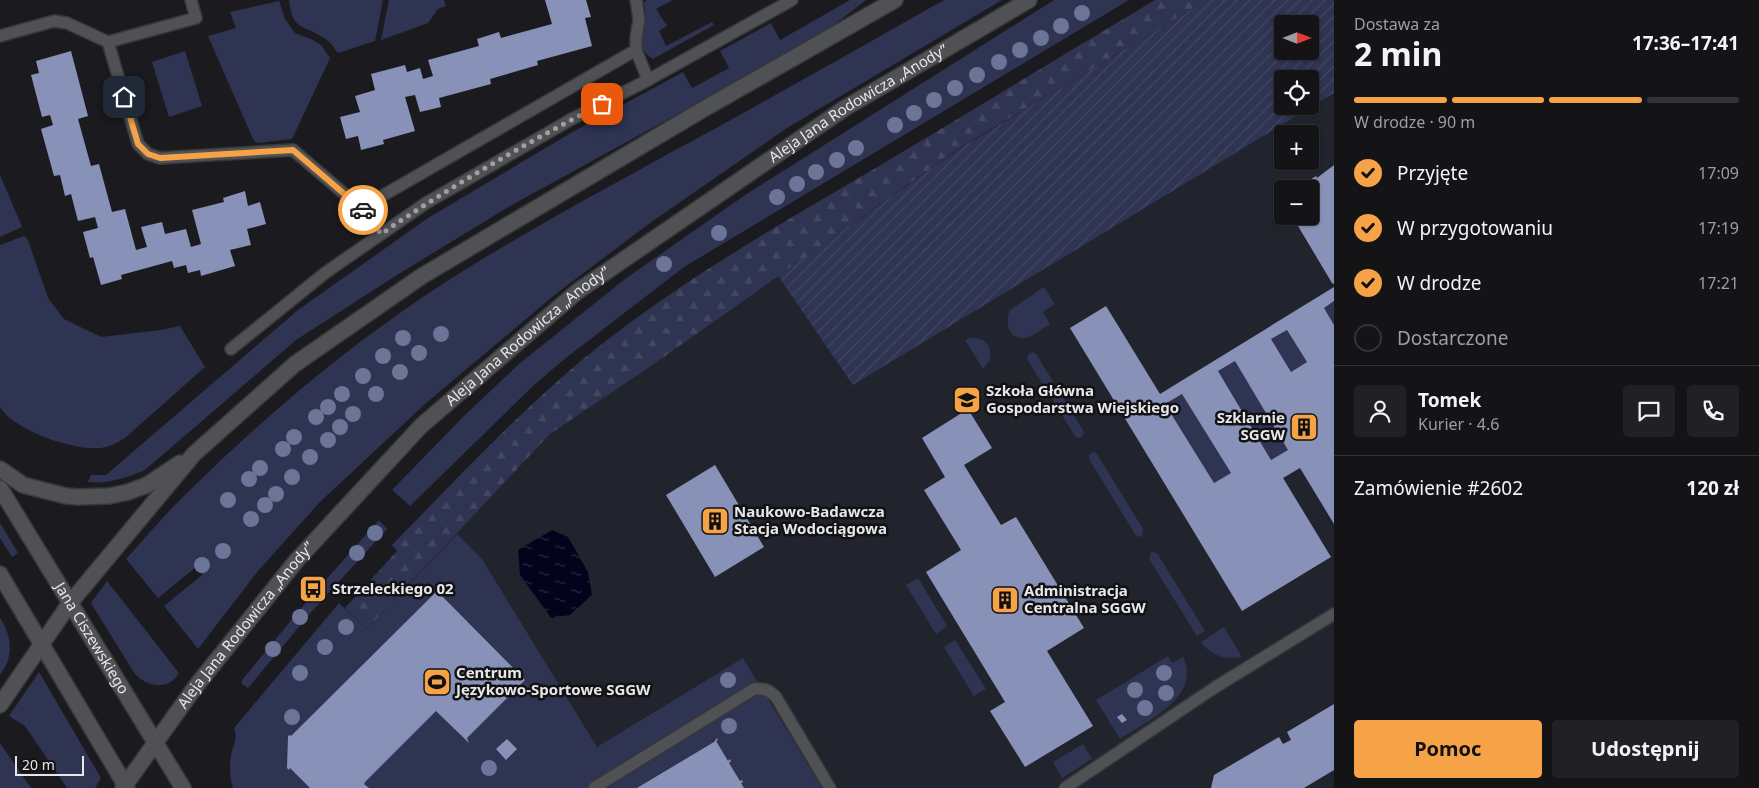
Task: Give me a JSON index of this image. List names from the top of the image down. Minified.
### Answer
{"streets":{"main road":["Aleja Jana Rodowicza „Anody”","Jana Ciszewskiego"]},"crossings":[["Aleja Jana Rodowicza „Anody”","Jana Ciszewskiego"]],"places":{"school or university":["Szkoła Główna Gospodarstwa Wiejskiego"],"building":["Szklarnie SGGW","Naukowo-Badawcza Stacja Wodociągowa","Administracja Centralna SGGW"],"bus stop":["Strzeleckiego 02"],"sports":["Centrum Językowo-Sportowe SGGW"]},"scale_bar":"20 m","north":"right","page":{"heading":["2 min","Dostawa za","17:36–17:41"],"panel":["Tomek","Kurier · 4.6","Zamówienie #2602","120 zł"],"map_buttons":["+","−"],"bar":"W drodze · 90 m","list":[["Przyjęte","17:09"],["W przygotowaniu","17:19"],["W drodze","17:21"],"Dostarczone"],"buttons":["Pomoc","Udostępnij"],"scale":"20 m"}}
